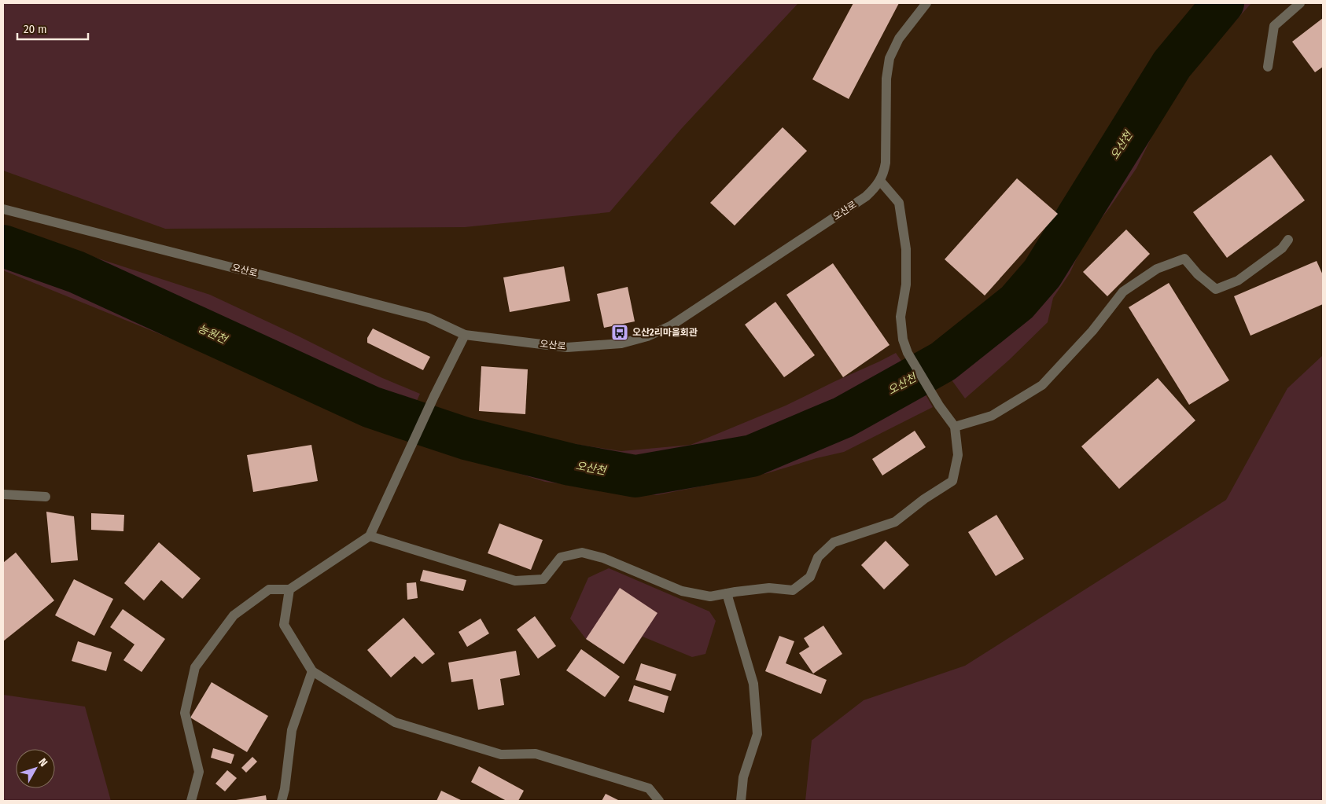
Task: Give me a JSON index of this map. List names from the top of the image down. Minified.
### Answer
{"streets":{"street":["오산로"]},"water":["오산천","능원천"],"places":{"bus stop":["오산2리마을회관"]},"scale_bar":"20 m","north":"top right"}
